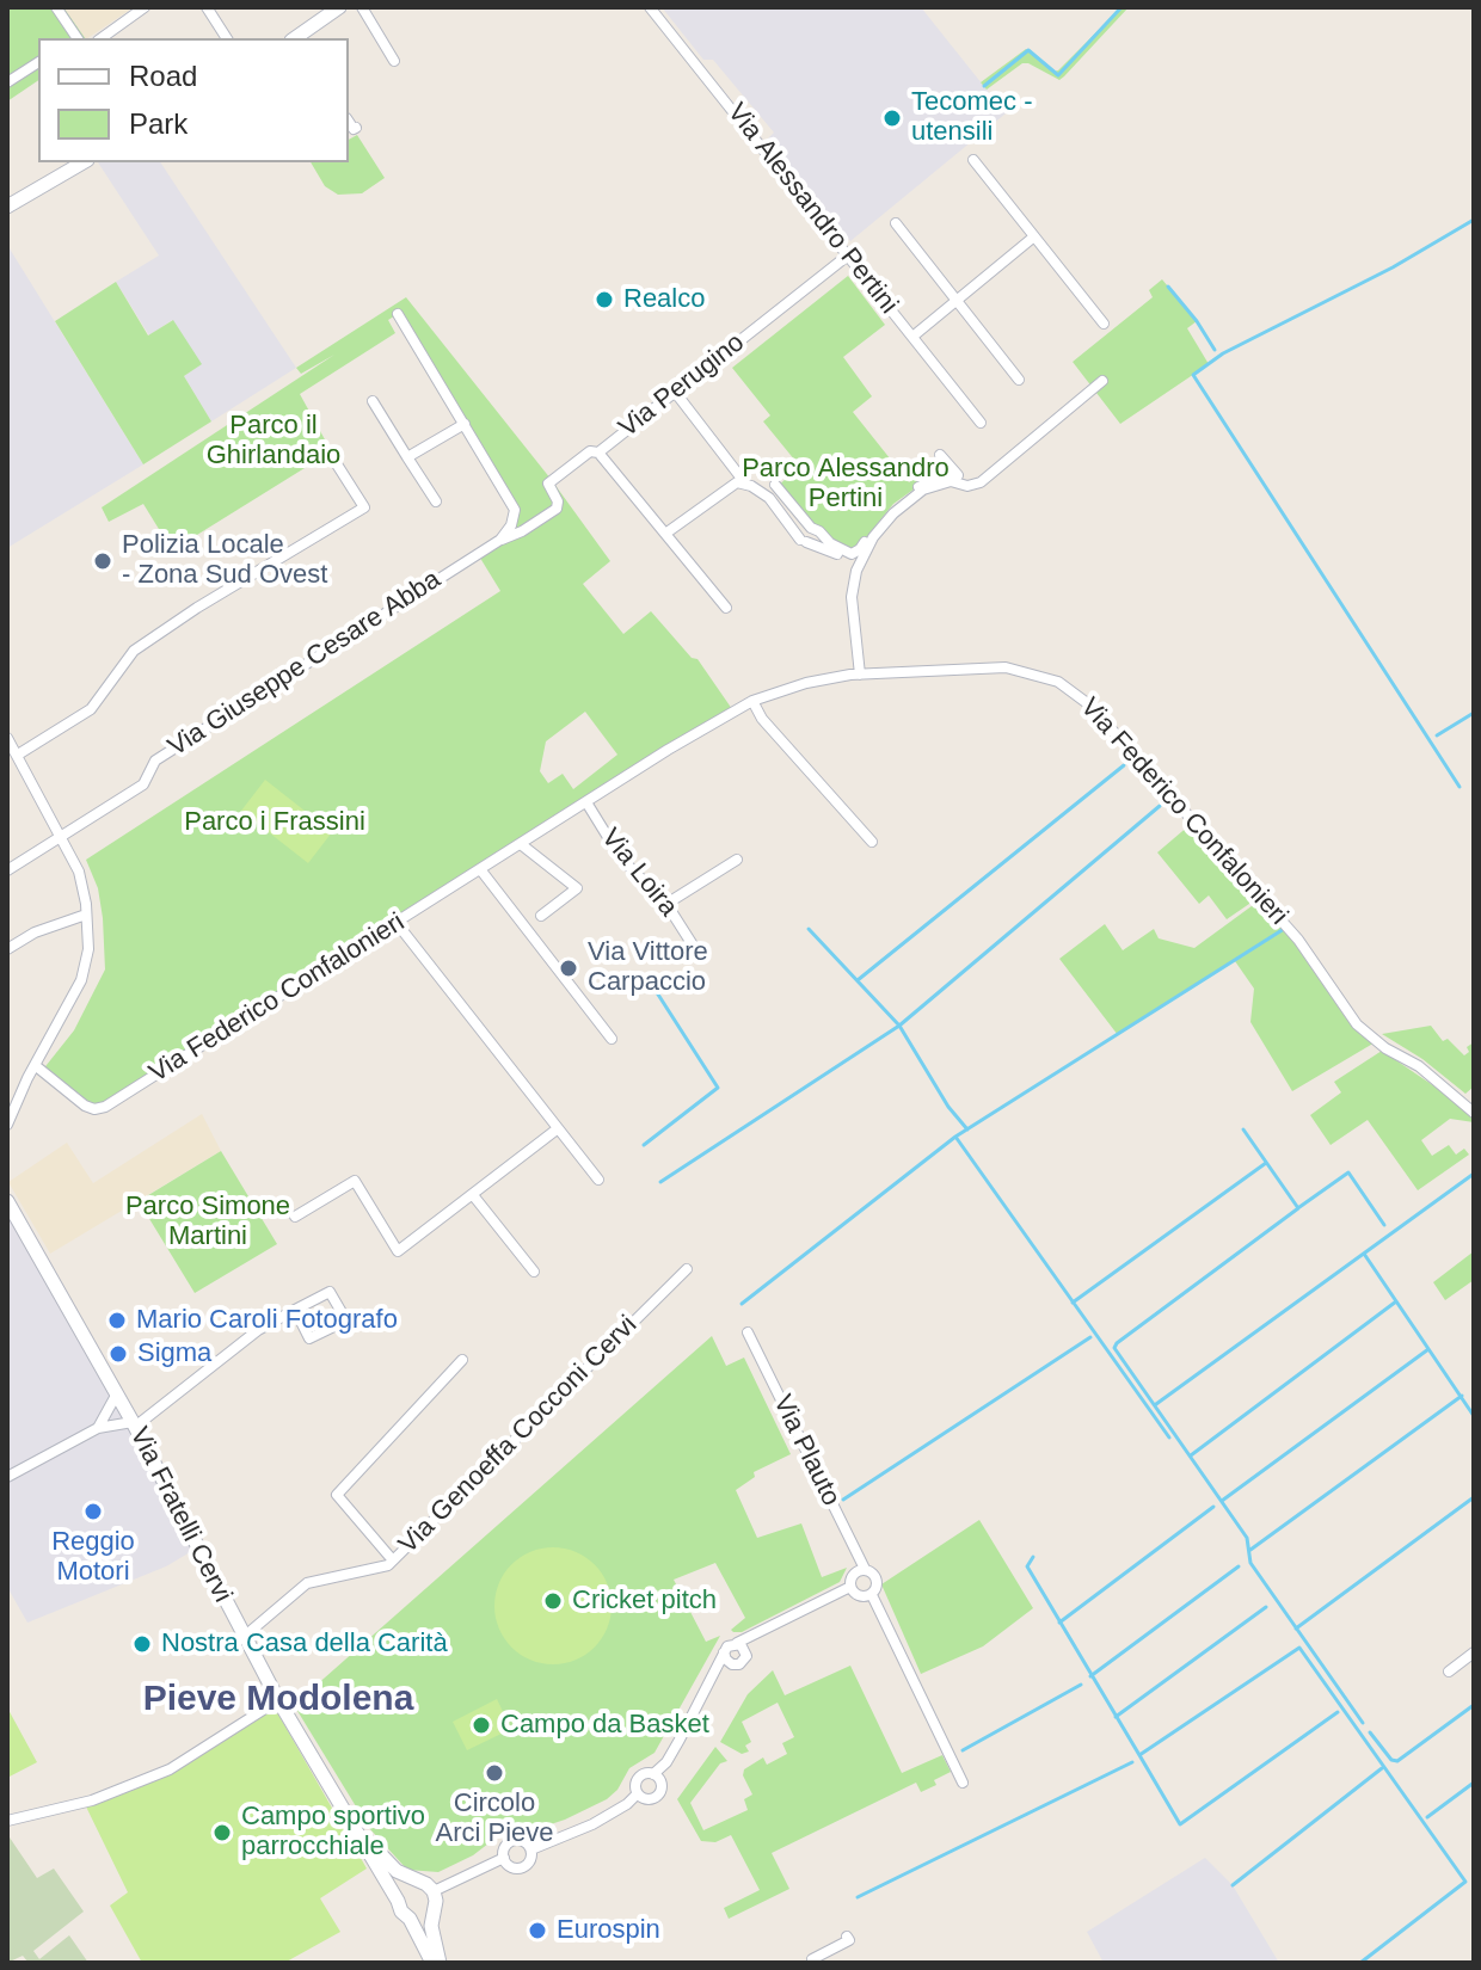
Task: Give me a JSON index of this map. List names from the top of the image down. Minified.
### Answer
{"streets":{"main road":["Via Fratelli Cervi"],"street":["Via Alessandro Pertini","Via Perugino","Via Giuseppe Cesare Abba","Via Federico Confalonieri","Via Loira","Via Genoeffa Cocconi Cervi","Via Plauto"]},"crossings":[["Via Alessandro Pertini","Via Perugino"],["Via Perugino","Via Giuseppe Cesare Abba"],["Via Federico Confalonieri","Via Loira"],["Via Genoeffa Cocconi Cervi","Via Fratelli Cervi"]],"districts":["Pieve Modolena"],"parks":["Parco il Ghirlandaio","Parco Alessandro Pertini","Parco i Frassini","Parco Simone Martini"],"places":["Tecomec - utensili","Realco","Polizia Locale - Zona Sud Ovest","Via Vittore Carpaccio","Mario Caroli Fotografo","Sigma","Reggio Motori","Cricket pitch","Nostra Casa della Carità","Campo da Basket","Circolo Arci Pieve","Campo sportivo parrocchiale","Eurospin"],"legend":["Road","Park"]}
